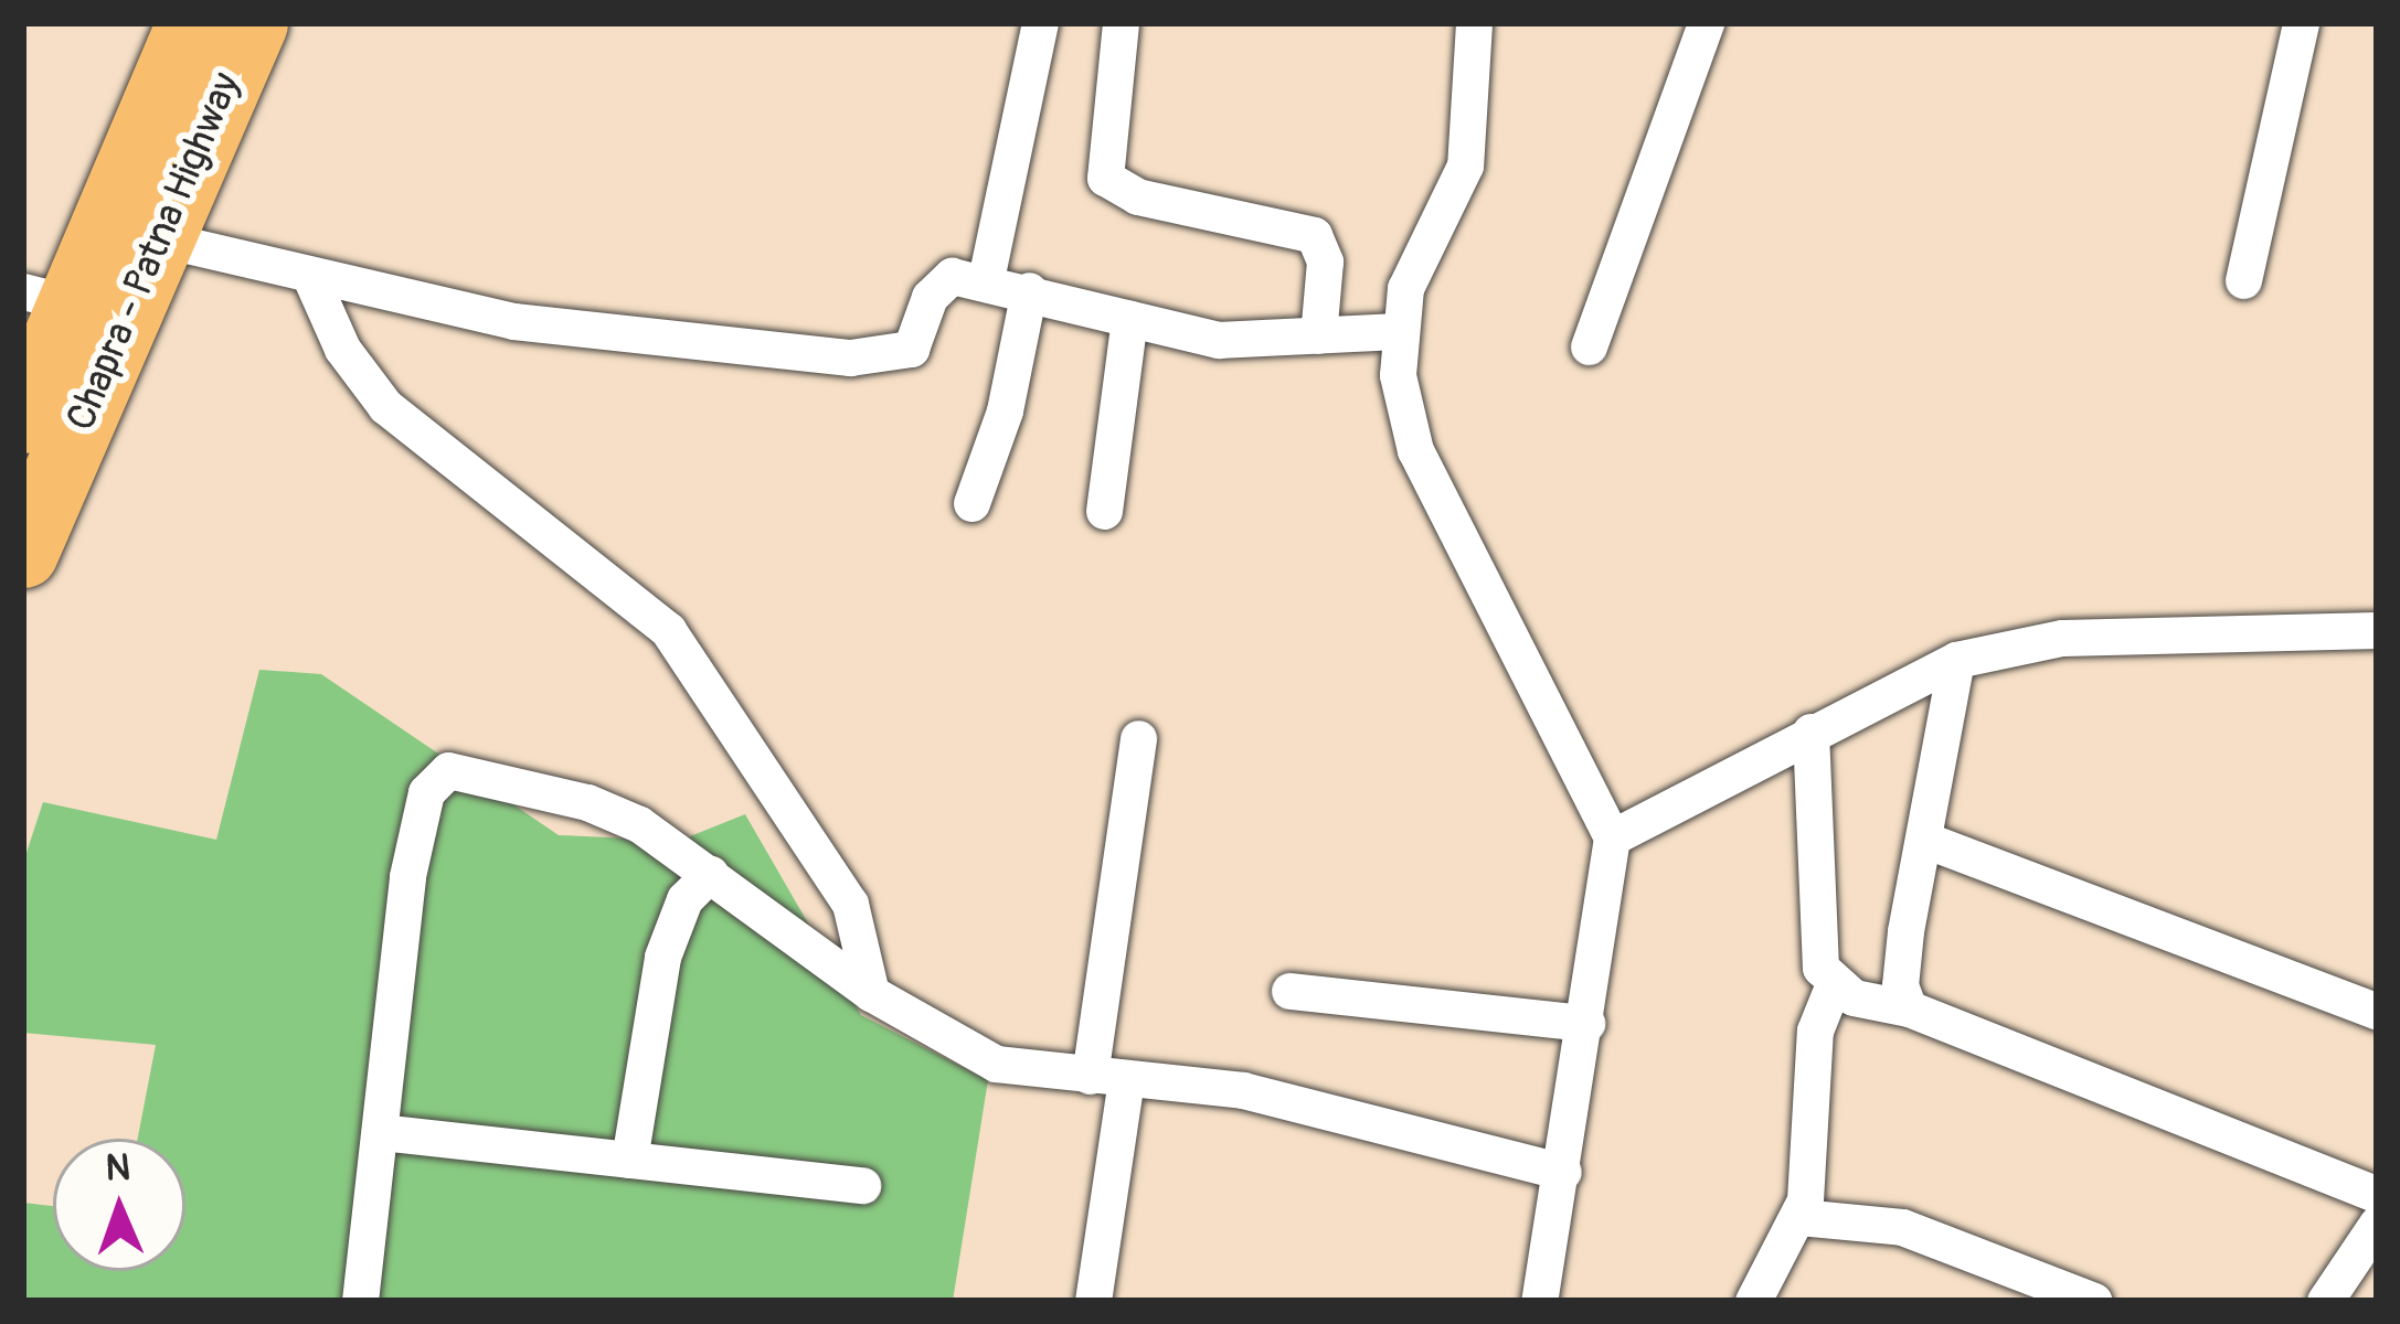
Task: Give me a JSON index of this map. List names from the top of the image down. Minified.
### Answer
{"streets":{"highway":["Chapra - Patna Highway"]},"north":"top"}
